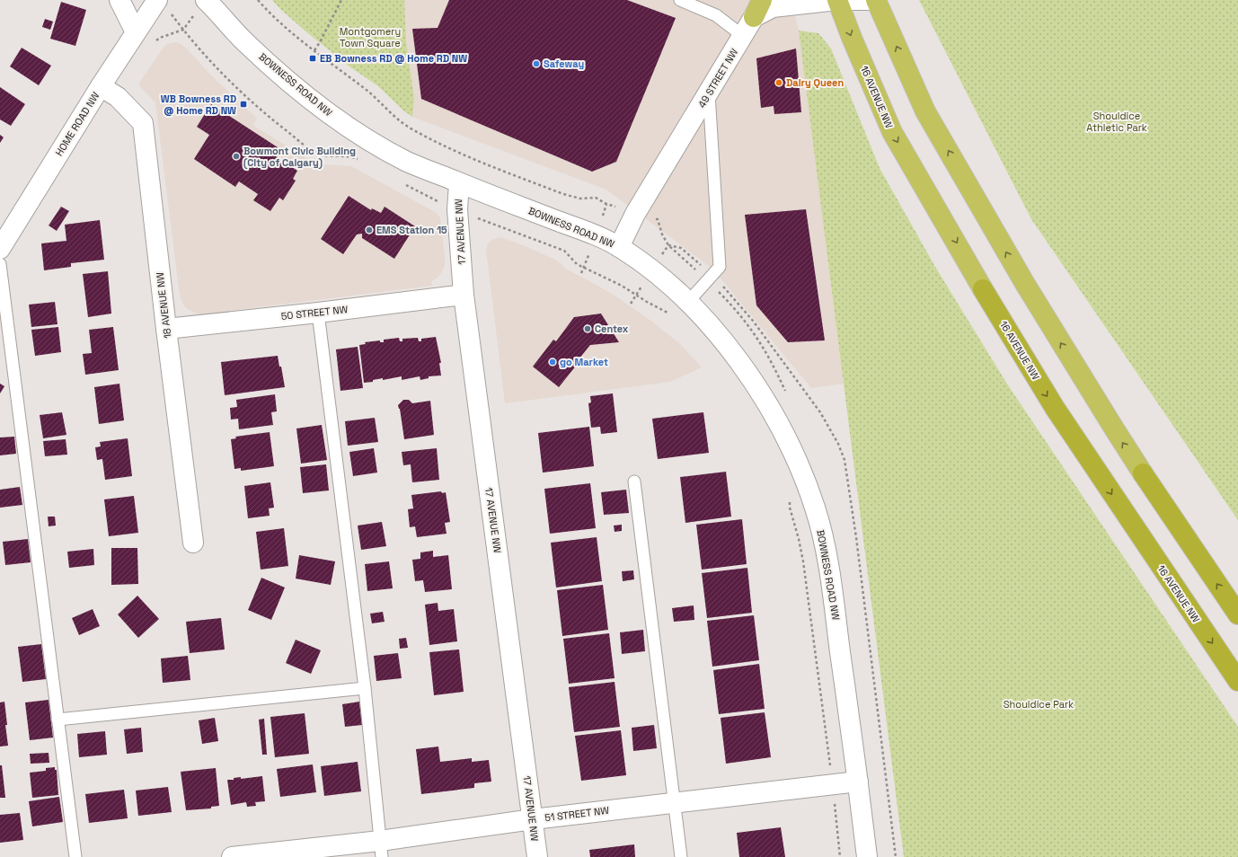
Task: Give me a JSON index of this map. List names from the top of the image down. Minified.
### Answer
{"streets":{"highway":["16 AVENUE NW"],"street":["49 STREET NW","BOWNESS ROAD NW","HOME ROAD NW","17 AVENUE NW","18 AVENUE NW","50 STREET NW","51 STREET NW"]},"crossings":[["49 STREET NW","BOWNESS ROAD NW"],["49 STREET NW","16 AVENUE NW"],["BOWNESS ROAD NW","17 AVENUE NW"],["BOWNESS ROAD NW","51 STREET NW"],["HOME ROAD NW","18 AVENUE NW"],["17 AVENUE NW","50 STREET NW"],["17 AVENUE NW","51 STREET NW"],["18 AVENUE NW","50 STREET NW"]],"parks":["Montgomery Town Square","Shouldice Athletic Park","Shouldice Park"],"places":{"transit":["EB Bowness RD @ Home RD NW","WB Bowness RD @ Home RD NW"],"other":["Safeway","Dairy Queen","Bowmont Civic Building (City of Calgary)","EMS Station 15","Centex","go Market"]}}
